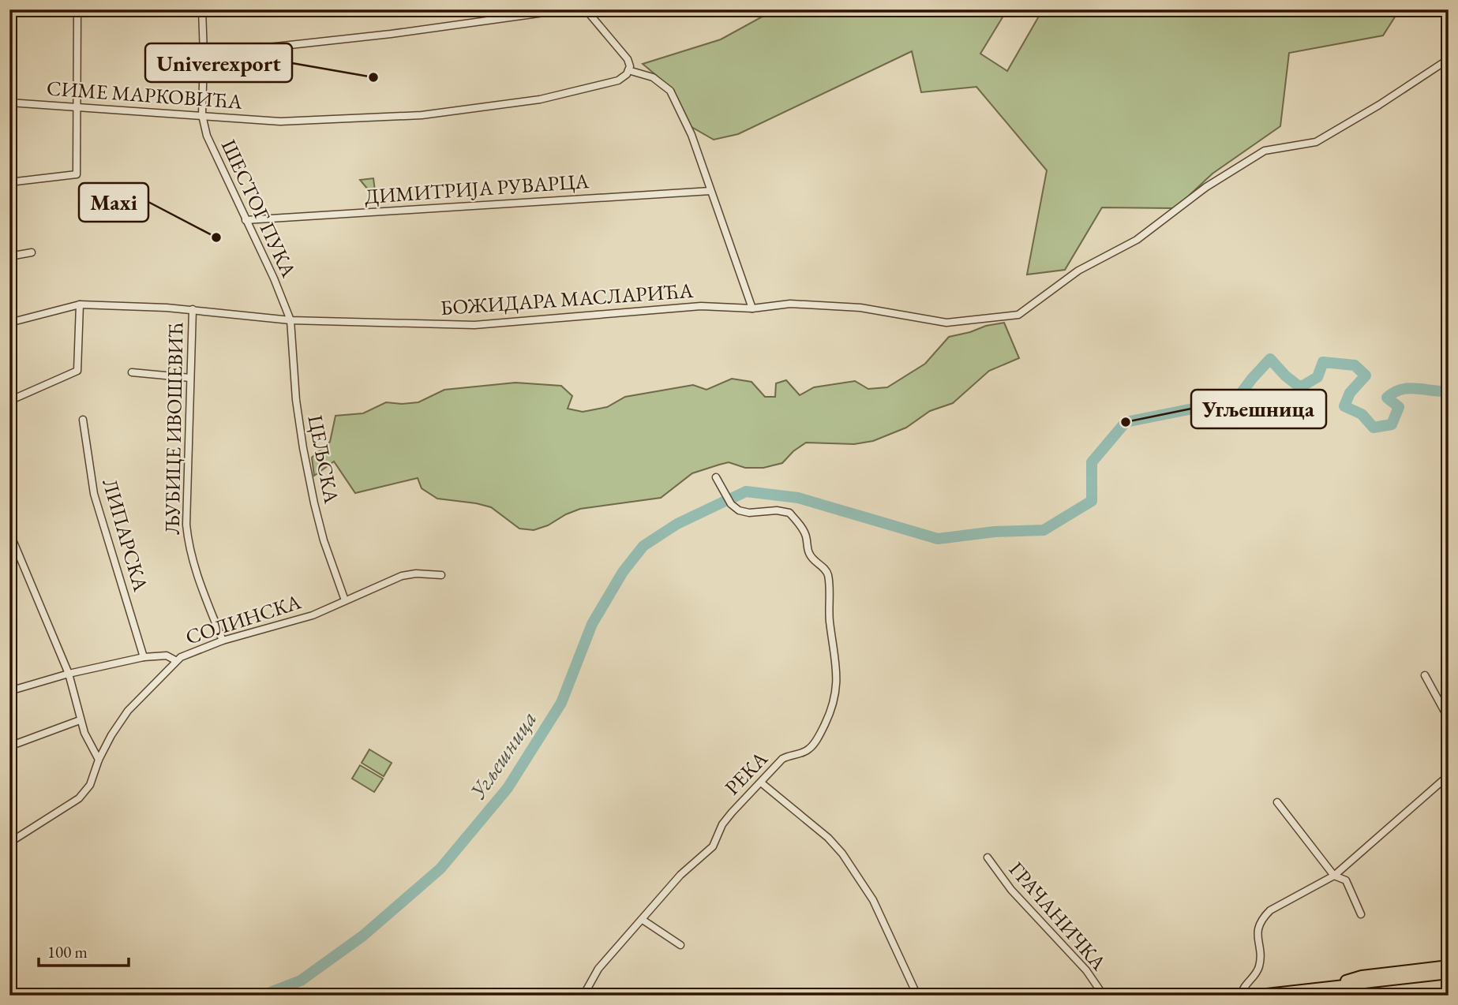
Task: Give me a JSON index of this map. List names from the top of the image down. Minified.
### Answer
{"streets":{"street":["СИМЕ МАРКОВИЋА","ДИМИТРИЈА РУВАРЦА","ШЕСТОГ ПУКА","БОЖИДАРА МАСЛАРИЋА","ЉУБИЦЕ ИВОШЕВИЋ","ЦЕЉСКА","ЛИПАРСКА","СОЛИНСКА","РЕКА","ГРАЧАНИЧКА"]},"crossings":[["СИМЕ МАРКОВИЋА","ШЕСТОГ ПУКА"],["ДИМИТРИЈА РУВАРЦА","ШЕСТОГ ПУКА"],["ШЕСТОГ ПУКА","БОЖИДАРА МАСЛАРИЋА"],["ШЕСТОГ ПУКА","ЦЕЉСКА"],["БОЖИДАРА МАСЛАРИЋА","ЉУБИЦЕ ИВОШЕВИЋ"],["БОЖИДАРА МАСЛАРИЋА","ЦЕЉСКА"],["ЉУБИЦЕ ИВОШЕВИЋ","СОЛИНСКА"],["ЦЕЉСКА","СОЛИНСКА"]],"water":["Угљешница"],"places":["Univerexport","Maxi","Угљешница"],"scale_bar":"100 m"}
